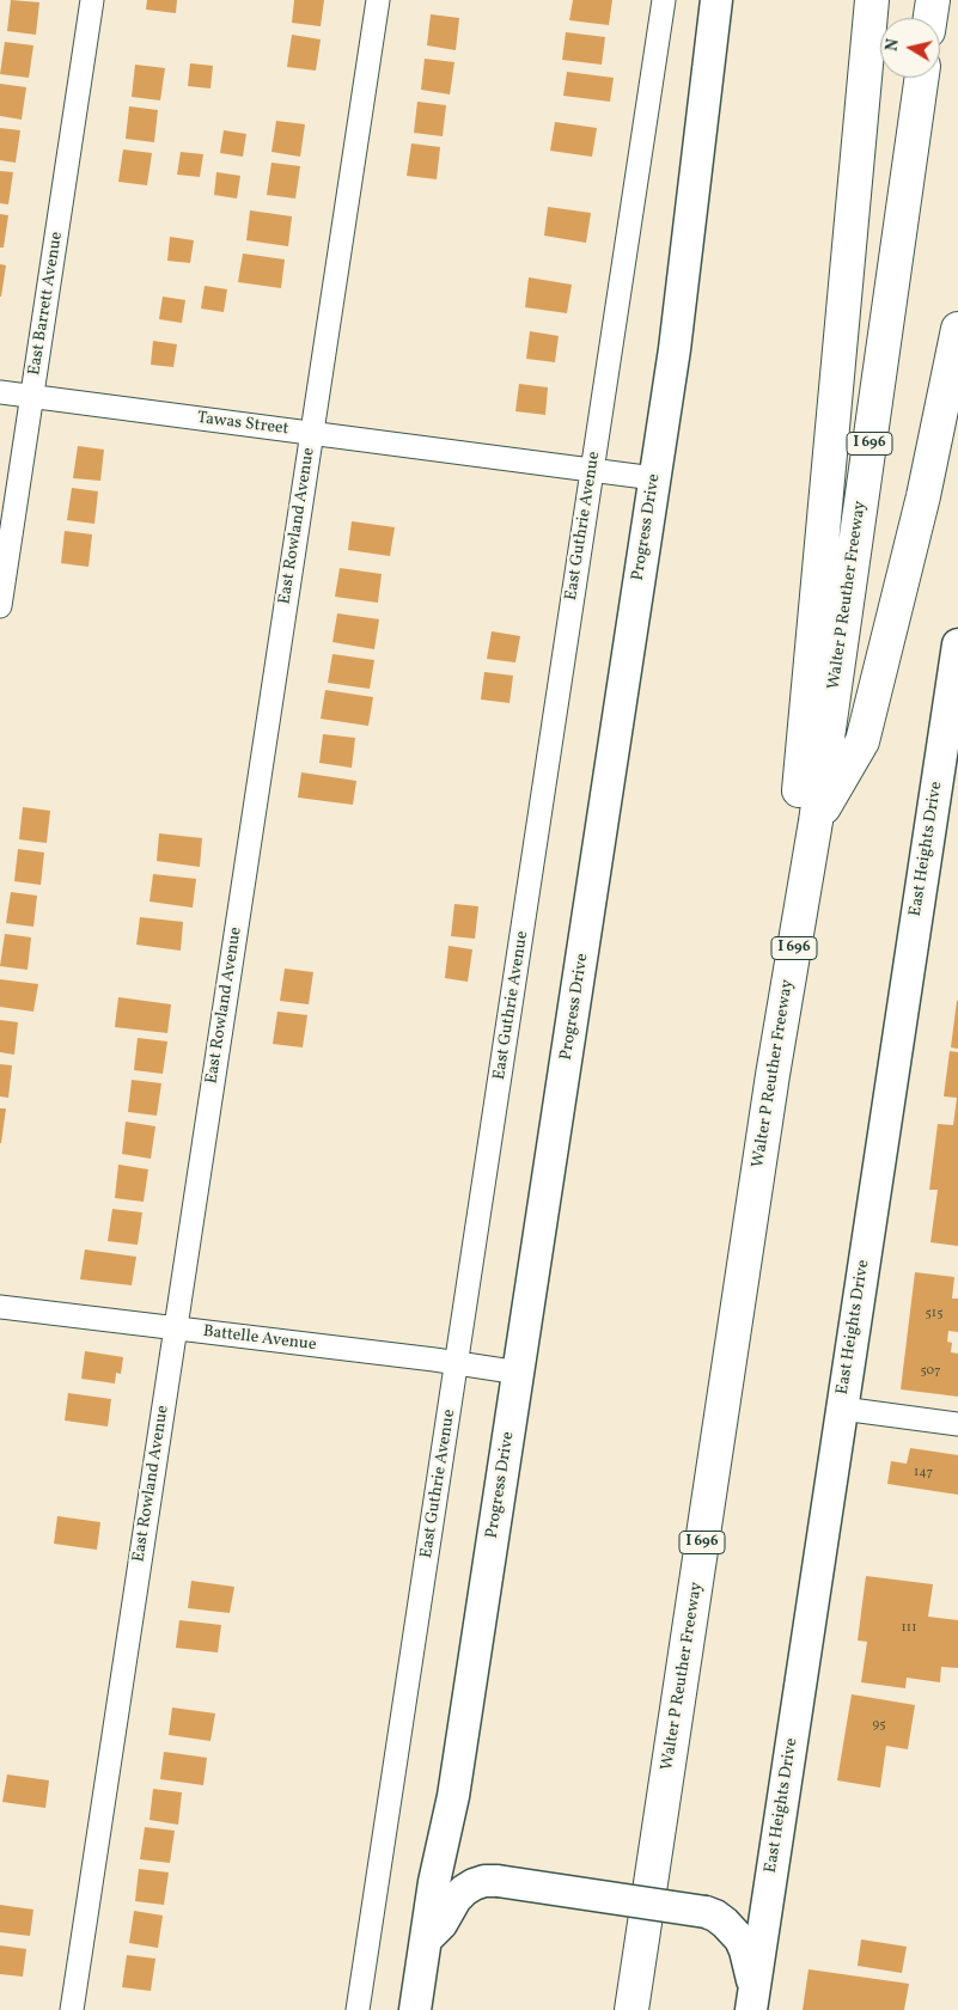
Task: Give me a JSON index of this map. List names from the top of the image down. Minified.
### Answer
{"streets":{"highway":["I 696","Walter P Reuther Freeway"],"main road":["Progress Drive","East Heights Drive"],"street":["East Barrett Avenue","Tawas Street","East Rowland Avenue","East Guthrie Avenue","Battelle Avenue"]},"crossings":[["East Barrett Avenue","Tawas Street"],["Tawas Street","East Rowland Avenue"],["Tawas Street","East Guthrie Avenue"],["Tawas Street","Progress Drive"],["East Rowland Avenue","Battelle Avenue"],["East Guthrie Avenue","Battelle Avenue"],["Progress Drive","Battelle Avenue"]],"house_numbers":["515","507","147","111","95"],"north":"left"}
